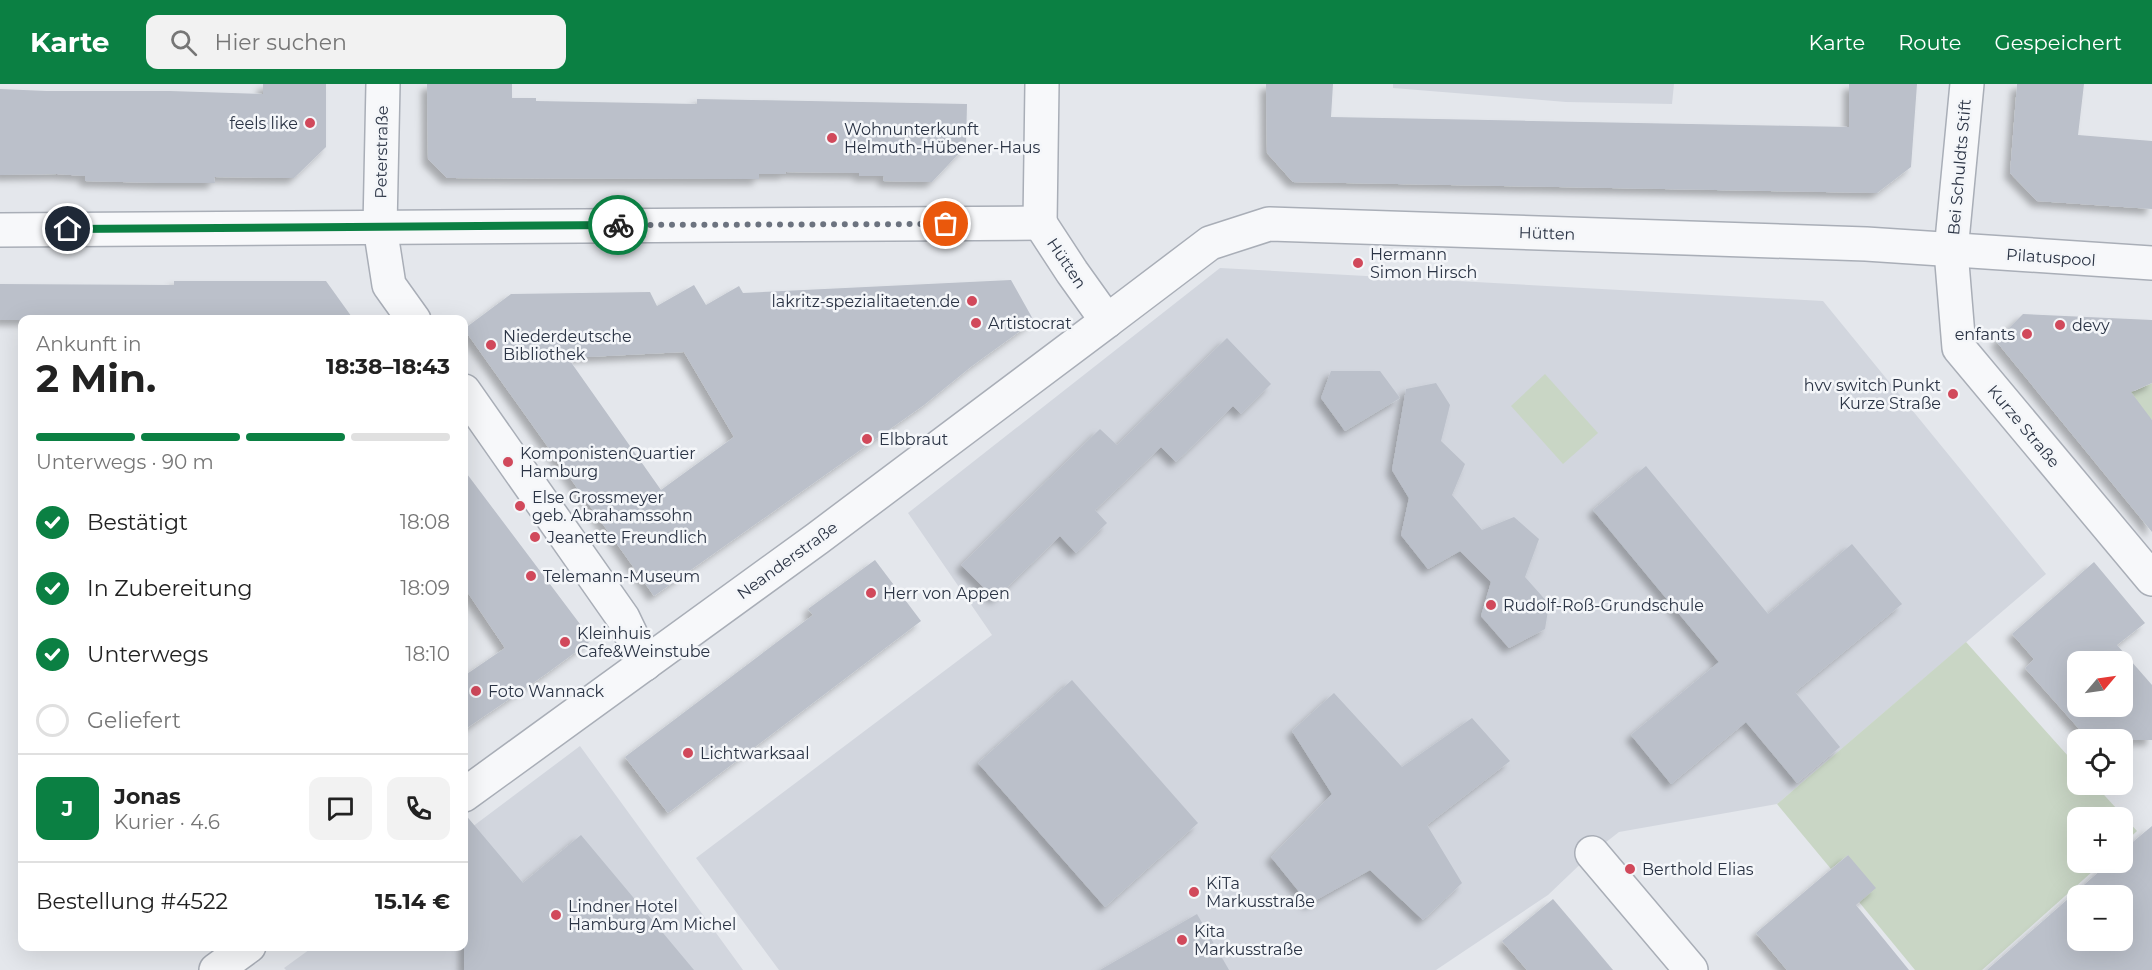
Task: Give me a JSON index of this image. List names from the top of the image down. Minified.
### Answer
{"streets":{"street":["Peterstraße","Bei Schuldts Stift","Hütten","Pilatuspool","Kurze Straße","Neanderstraße"]},"crossings":[["Peterstraße","Hütten"],["Bei Schuldts Stift","Hütten"],["Bei Schuldts Stift","Pilatuspool"],["Bei Schuldts Stift","Kurze Straße"],["Hütten","Pilatuspool"],["Hütten","Kurze Straße"],["Hütten","Neanderstraße"],["Pilatuspool","Kurze Straße"]],"places":["feels like","Wohnunterkunft Helmuth-Hübener-Haus","Hermann Simon Hirsch","lakritz-spezialitaeten.de","Artistocrat","devy","enfants","Niederdeutsche Bibliothek","hvv switch Punkt Kurze Straße","Elbbraut","KomponistenQuartier Hamburg","Else Grossmeyer geb. Abrahamssohn","Jeanette Freundlich","Telemann-Museum","Herr von Appen","Rudolf-Roß-Grundschule","Kleinhuis Cafe&Weinstube","Foto Wannack","Lichtwarksaal","Berthold Elias","KiTa Markusstraße","Lindner Hotel Hamburg Am Michel","Kita Markusstraße"],"north":"top right","page":{"header":"Karte","search":"Hier suchen","nav":["Karte","Route","Gespeichert"],"heading":["2 Min.","Ankunft in","18:38–18:43"],"panel":["Jonas","Kurier · 4.6","Bestellung #4522","15.14 €"],"bar":"Unterwegs · 90 m","list":[["Bestätigt","18:08"],["In Zubereitung","18:09"],["Unterwegs","18:10"],"Geliefert"],"map_buttons":["+","−"],"round":"J"}}
